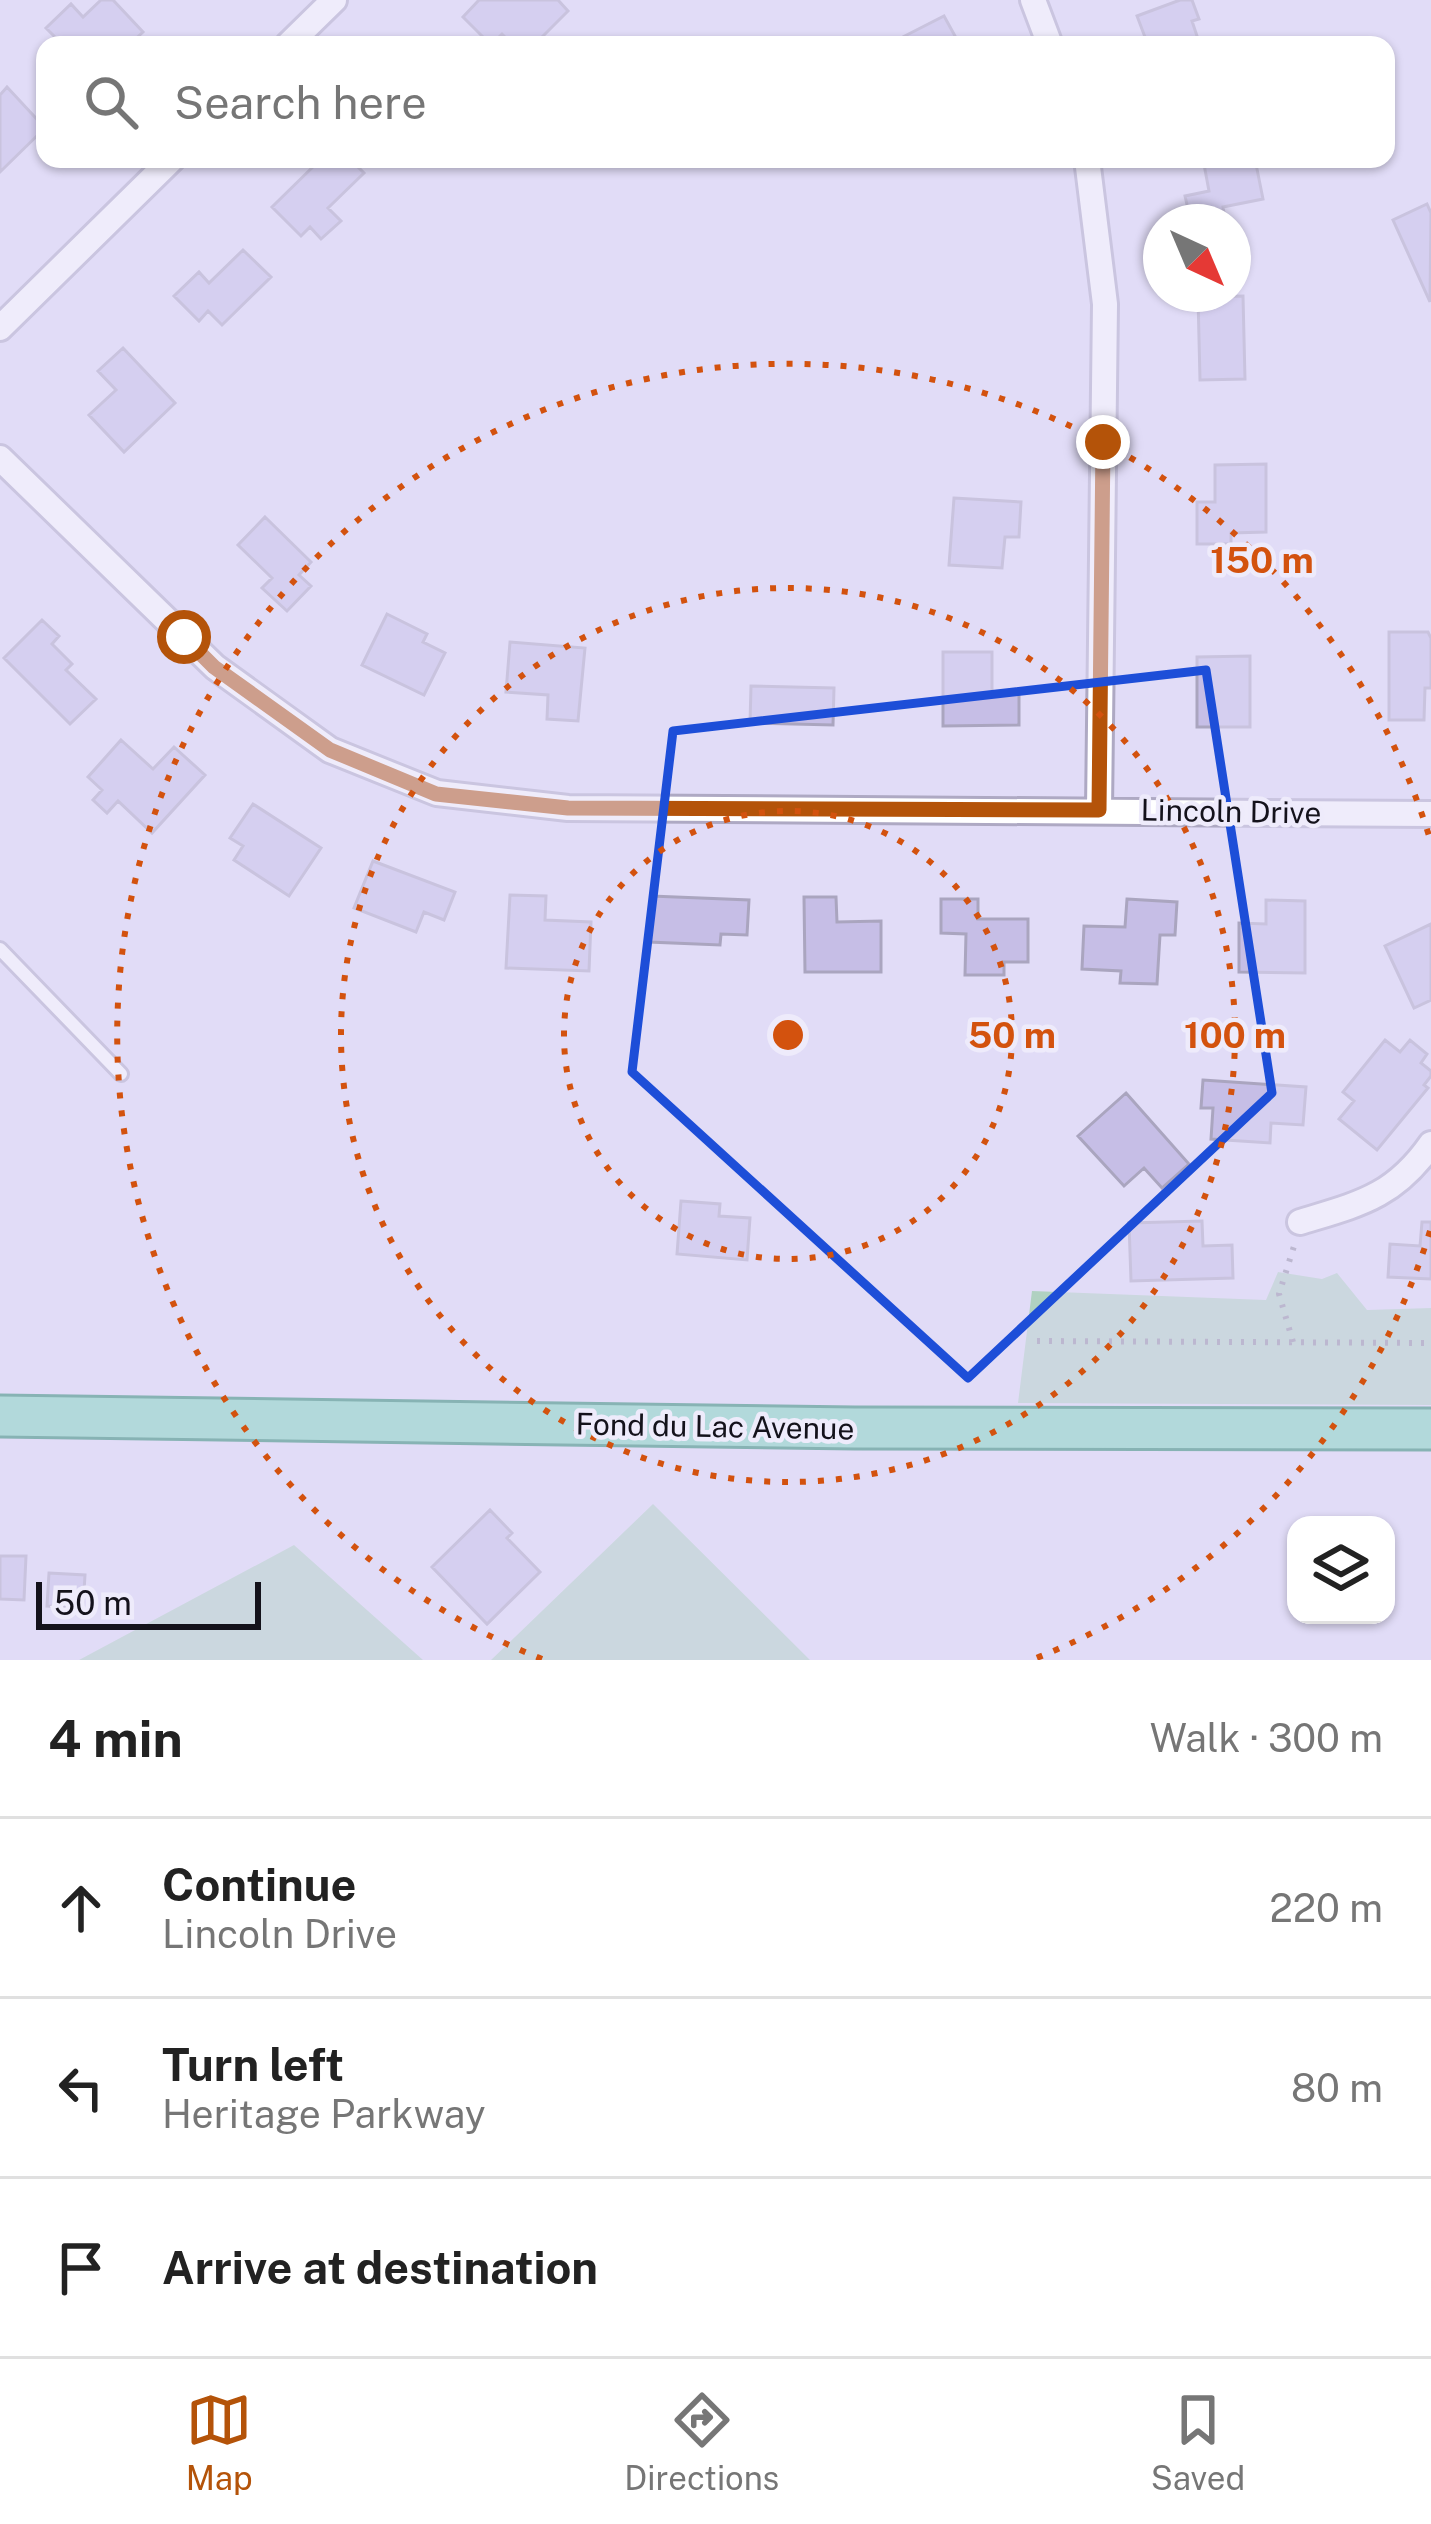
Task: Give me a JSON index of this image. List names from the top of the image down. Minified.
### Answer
{"streets":{"main road":["Fond du Lac Avenue"],"street":["Lincoln Drive"]},"scale_bar":"50 m","north":"bottom right","page":{"search":"Search here","scale":"50 m","heading":["4 min","Walk · 300 m"],"list":[["Continue","Lincoln Drive","220 m"],["Turn left","Heritage Parkway","80 m"],"Arrive at destination"],"nav":["Map","Directions","Saved"]},"rings":["150 m","50 m","100 m"]}
